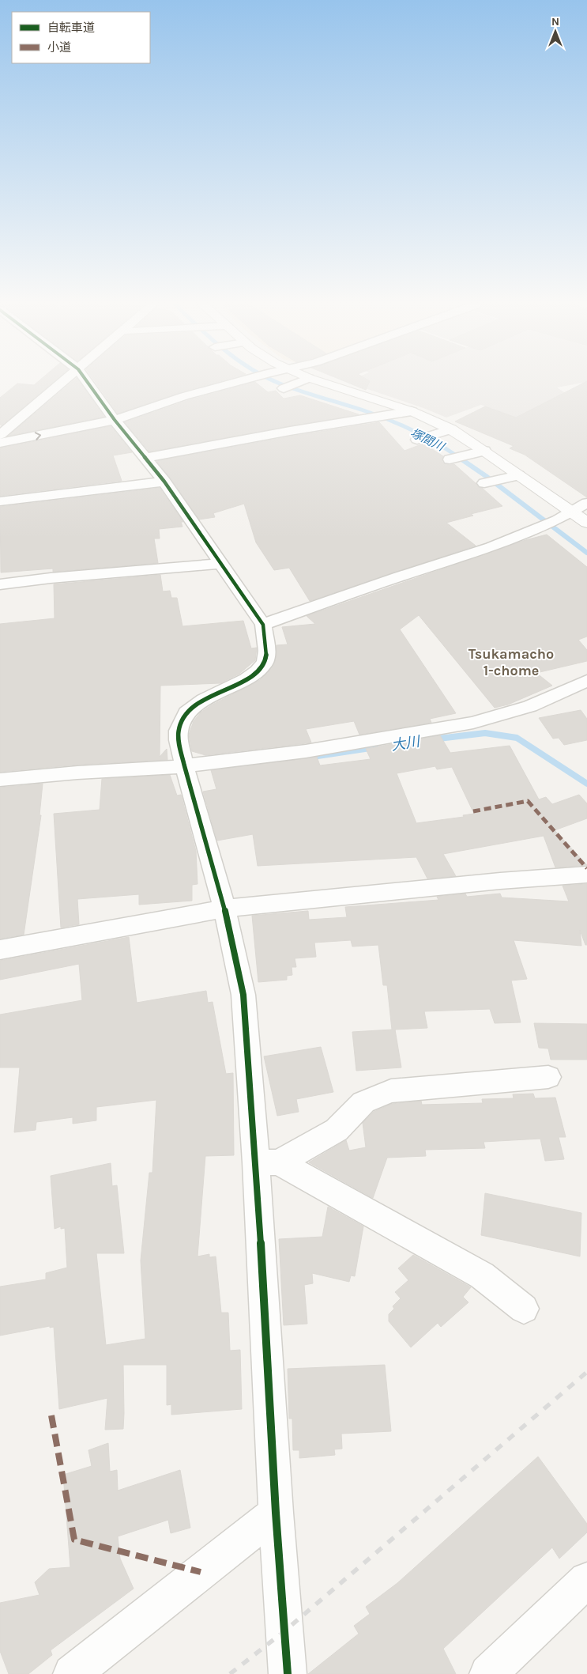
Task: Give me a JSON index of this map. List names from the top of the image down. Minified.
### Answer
{"districts":["Tsukamacho 1-chome"],"water":["塚間川","大川"],"legend":["自転車道","小道"],"north":"top"}
